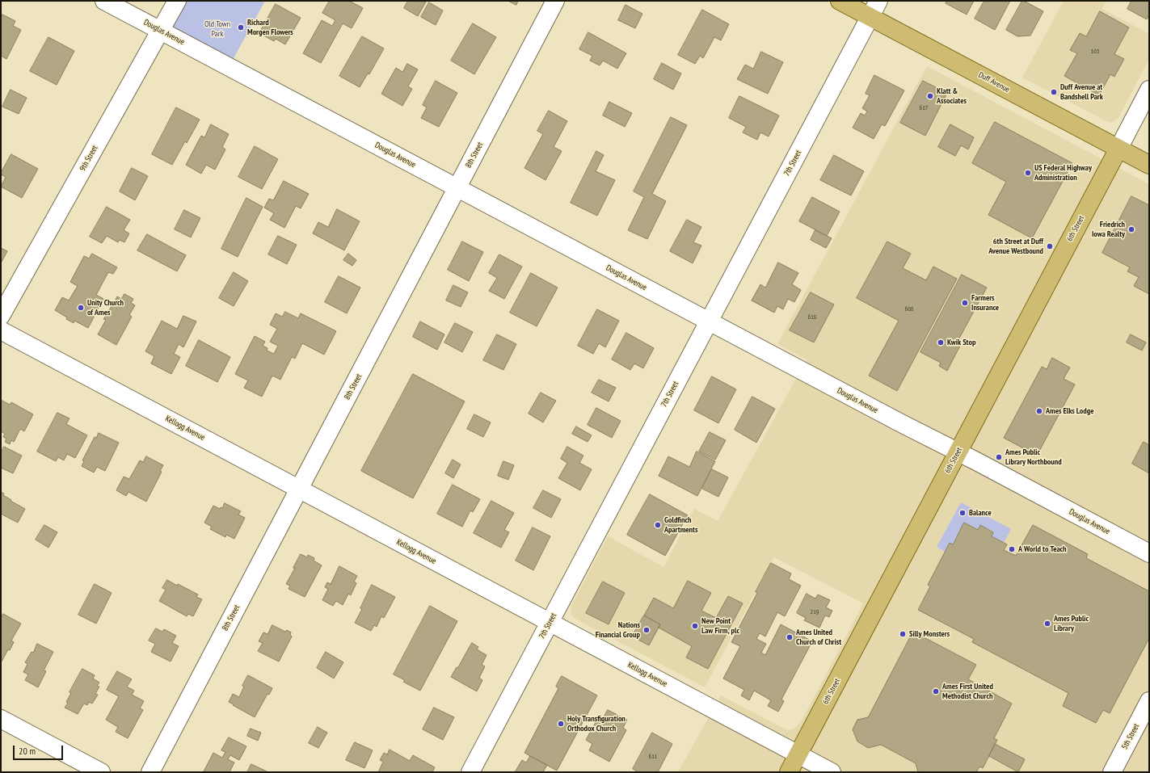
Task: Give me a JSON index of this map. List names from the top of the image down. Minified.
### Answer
{"streets":{"main road":["Duff Avenue","6th Street"],"street":["Douglas Avenue","8th Street","9th Street","7th Street","Kellogg Avenue","5th Street"]},"crossings":[["Douglas Avenue","8th Street"],["Douglas Avenue","9th Street"],["Douglas Avenue","7th Street"],["Douglas Avenue","6th Street"],["Duff Avenue","7th Street"],["Duff Avenue","6th Street"],["8th Street","Kellogg Avenue"],["7th Street","Kellogg Avenue"],["6th Street","Kellogg Avenue"]],"parks":["Old Town Park"],"places":["Richard Morgen Flowers","Duff Avenue at Bandshell Park","Klatt & Associates","US Federal Highway Administration","Friedrich Iowa Realty","6th Street at Duff Avenue Westbound","Farmers Insurance","Unity Church of Ames","Kwik Stop","Ames Elks Lodge","Ames Public Library Northbound","Balance","Goldfinch Apartments","A World to Teach","Ames Public Library","New Point Law Firm, plc","Nations Financial Group","Silly Monsters","Ames United Church of Christ","Ames First United Methodist Church","Holy Transfiguration Orthodox Church"],"house_numbers":["103","617","608","618","219","611"],"scale_bar":"20 m"}
